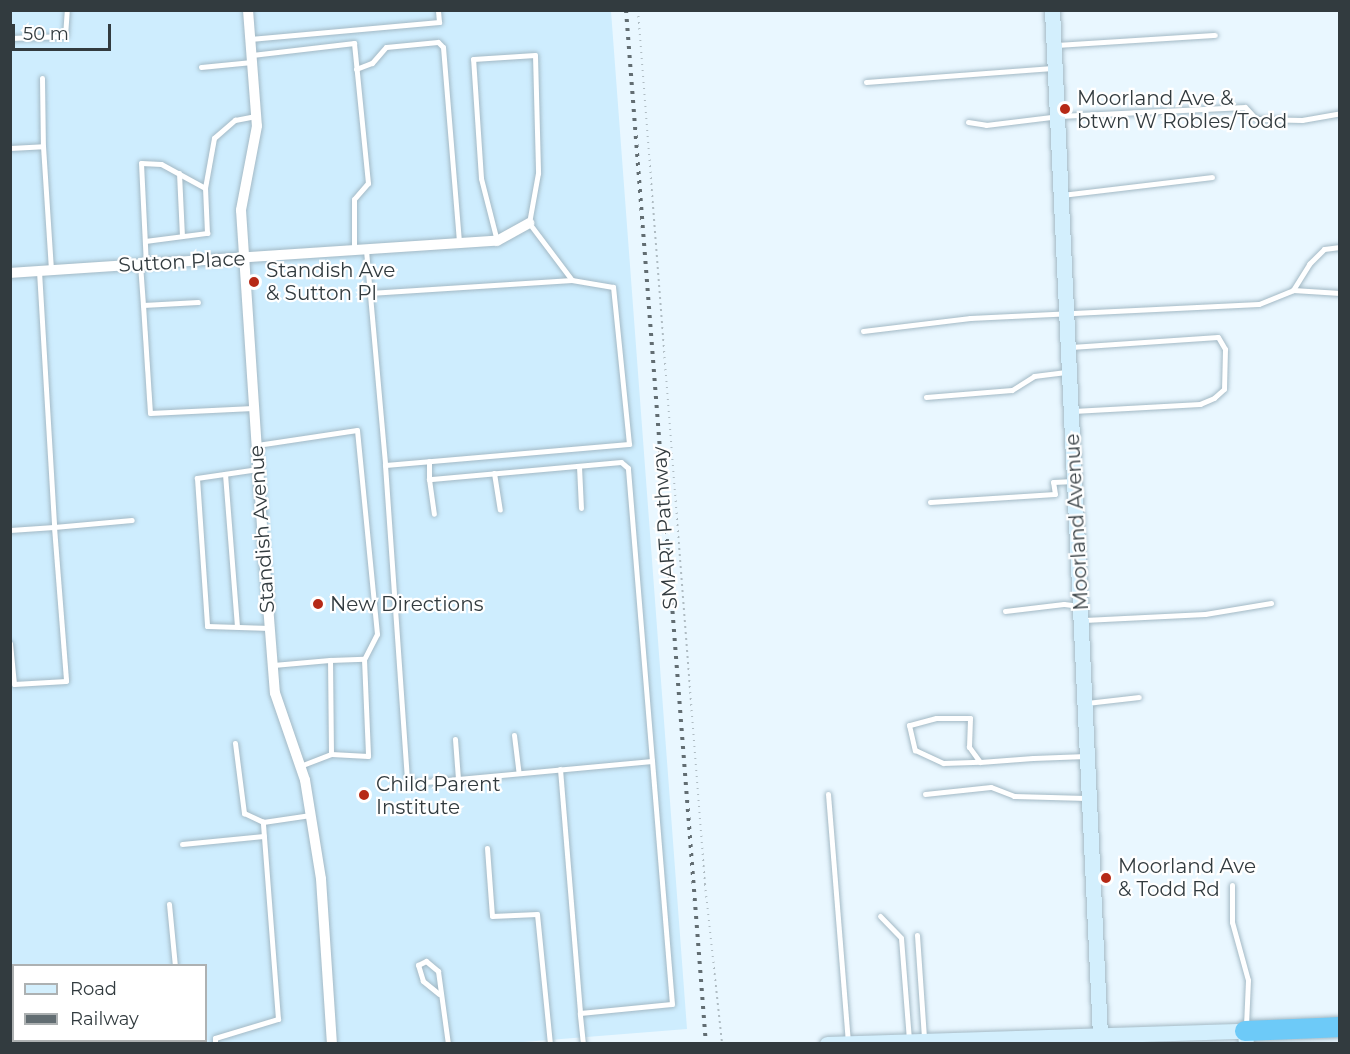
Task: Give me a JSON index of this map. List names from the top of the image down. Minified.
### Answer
{"streets":{"street":["Sutton Place","Moorland Avenue","Standish Avenue"],"path":["SMART Pathway"]},"crossings":[["Sutton Place","Standish Avenue"]],"places":["Moorland Ave & btwn W Robles/Todd","Standish Ave & Sutton Pl","New Directions","Child Parent Institute","Moorland Ave & Todd Rd"],"legend":["Road","Railway"],"scale_bar":"50 m"}
